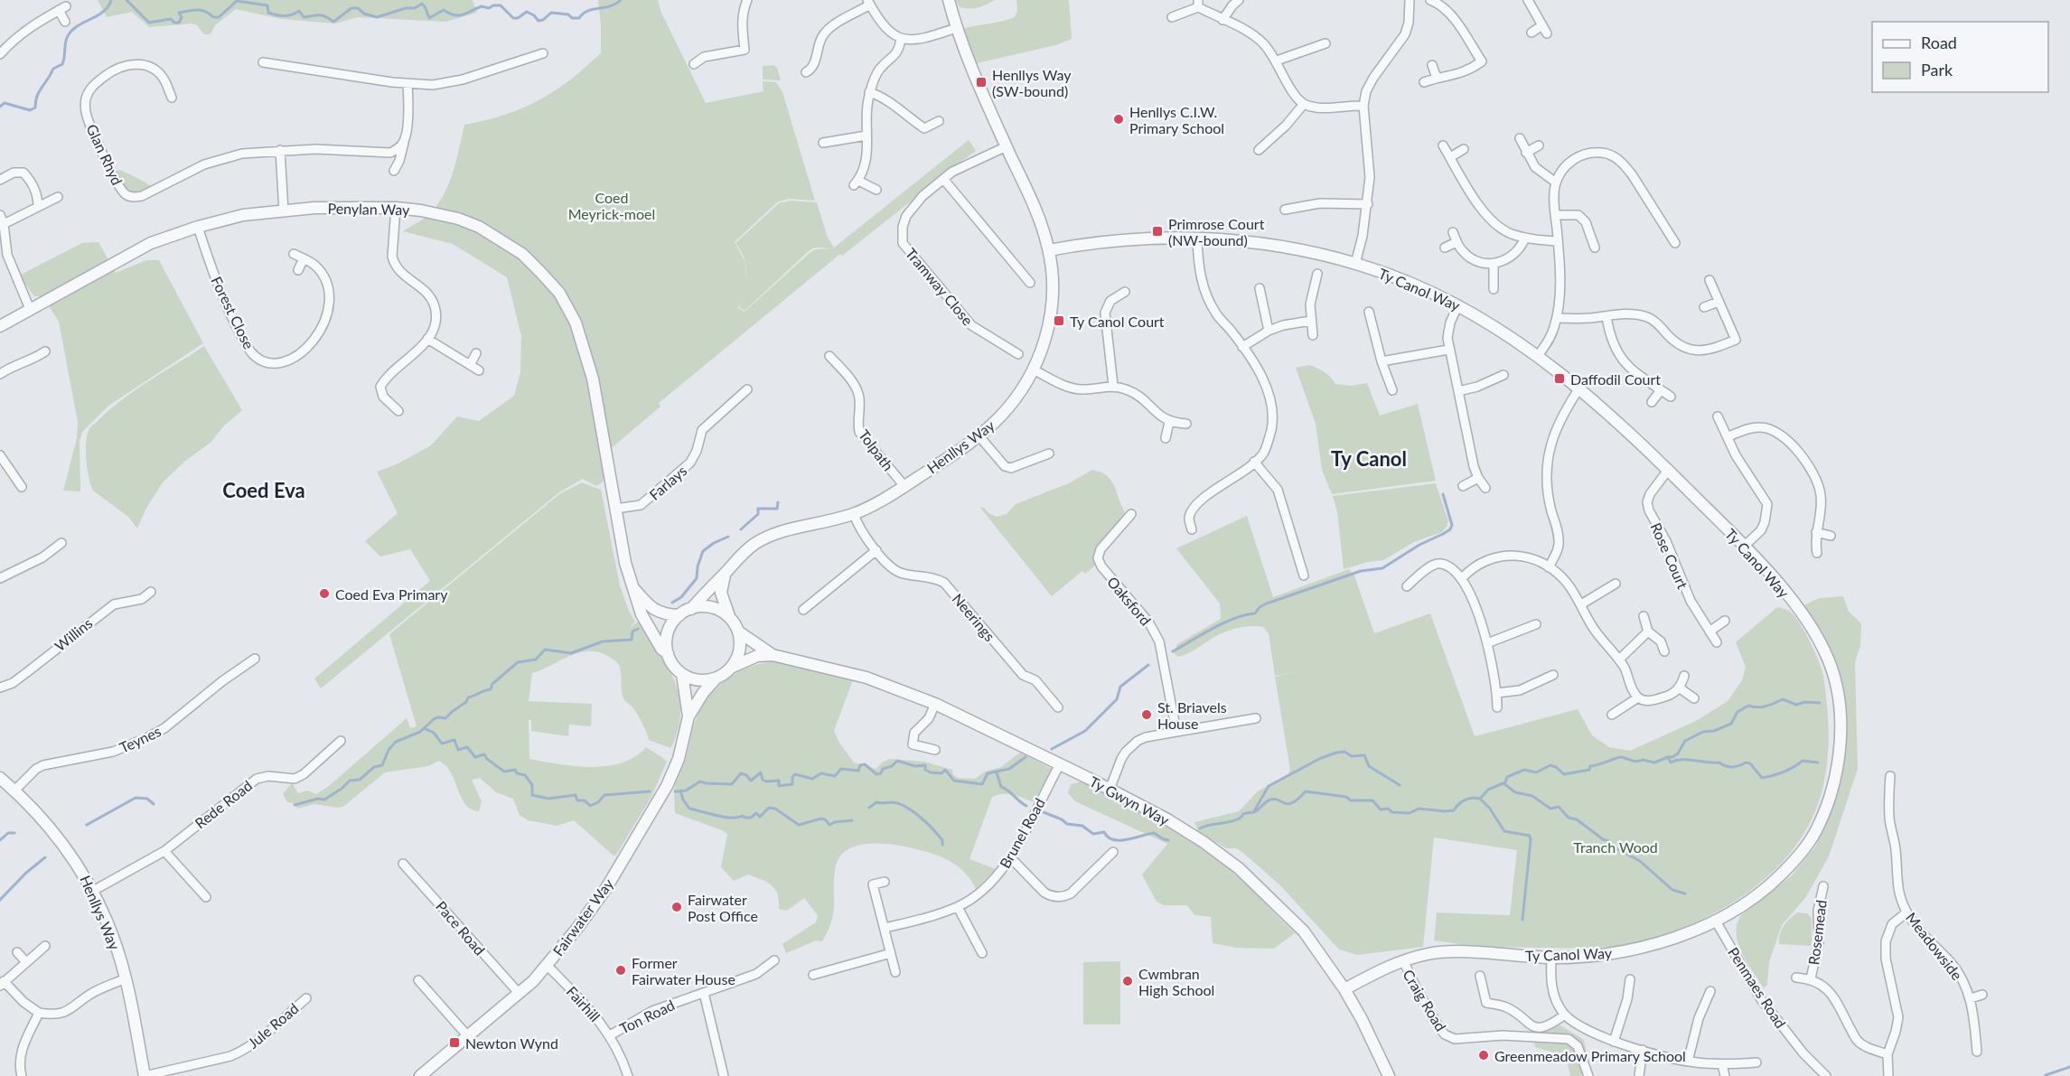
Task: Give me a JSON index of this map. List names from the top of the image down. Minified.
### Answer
{"streets":{"street":["Glan Rhyd","Penylan Way","Tramway Close","Ty Canol Way","Forest Close","Henllys Way","Tolpath","Farlays","Rose Court","Oaksford","Neerings","Willins","Teynes","Ty Gwyn Way","Rede Road","Brunel Road","Fairwater Way","Pace Road","Rosemead","Meadowside","Penmaes Road","Craig Road","Fairhill","Ton Road","Jule Road"]},"crossings":[["Penylan Way","Forest Close"],["Penylan Way","Henllys Way"],["Penylan Way","Farlays"],["Penylan Way","Ty Gwyn Way"],["Penylan Way","Fairwater Way"],["Tramway Close","Henllys Way"],["Ty Canol Way","Henllys Way"],["Ty Canol Way","Rose Court"],["Ty Canol Way","Ty Gwyn Way"],["Ty Canol Way","Penmaes Road"],["Ty Canol Way","Craig Road"],["Henllys Way","Tolpath"],["Henllys Way","Neerings"],["Henllys Way","Teynes"],["Henllys Way","Ty Gwyn Way"],["Henllys Way","Rede Road"],["Henllys Way","Fairwater Way"],["Henllys Way","Jule Road"],["Ty Gwyn Way","Brunel Road"],["Ty Gwyn Way","Fairwater Way"],["Fairwater Way","Pace Road"],["Fairwater Way","Fairhill"],["Fairhill","Ton Road"]],"districts":["Ty Canol","Coed Eva"],"parks":["Coed Meyrick-moel","Tranch Wood"],"places":{"transit":["Henllys Way (SW-bound)","Primrose Court (NW-bound)","Ty Canol Court","Daffodil Court","Newton Wynd"],"other":["Henllys C.I.W. Primary School","Coed Eva Primary","St. Briavels House","Fairwater Post Office","Former Fairwater House","Cwmbran High School","Greenmeadow Primary School"]},"legend":["Road","Park"]}
